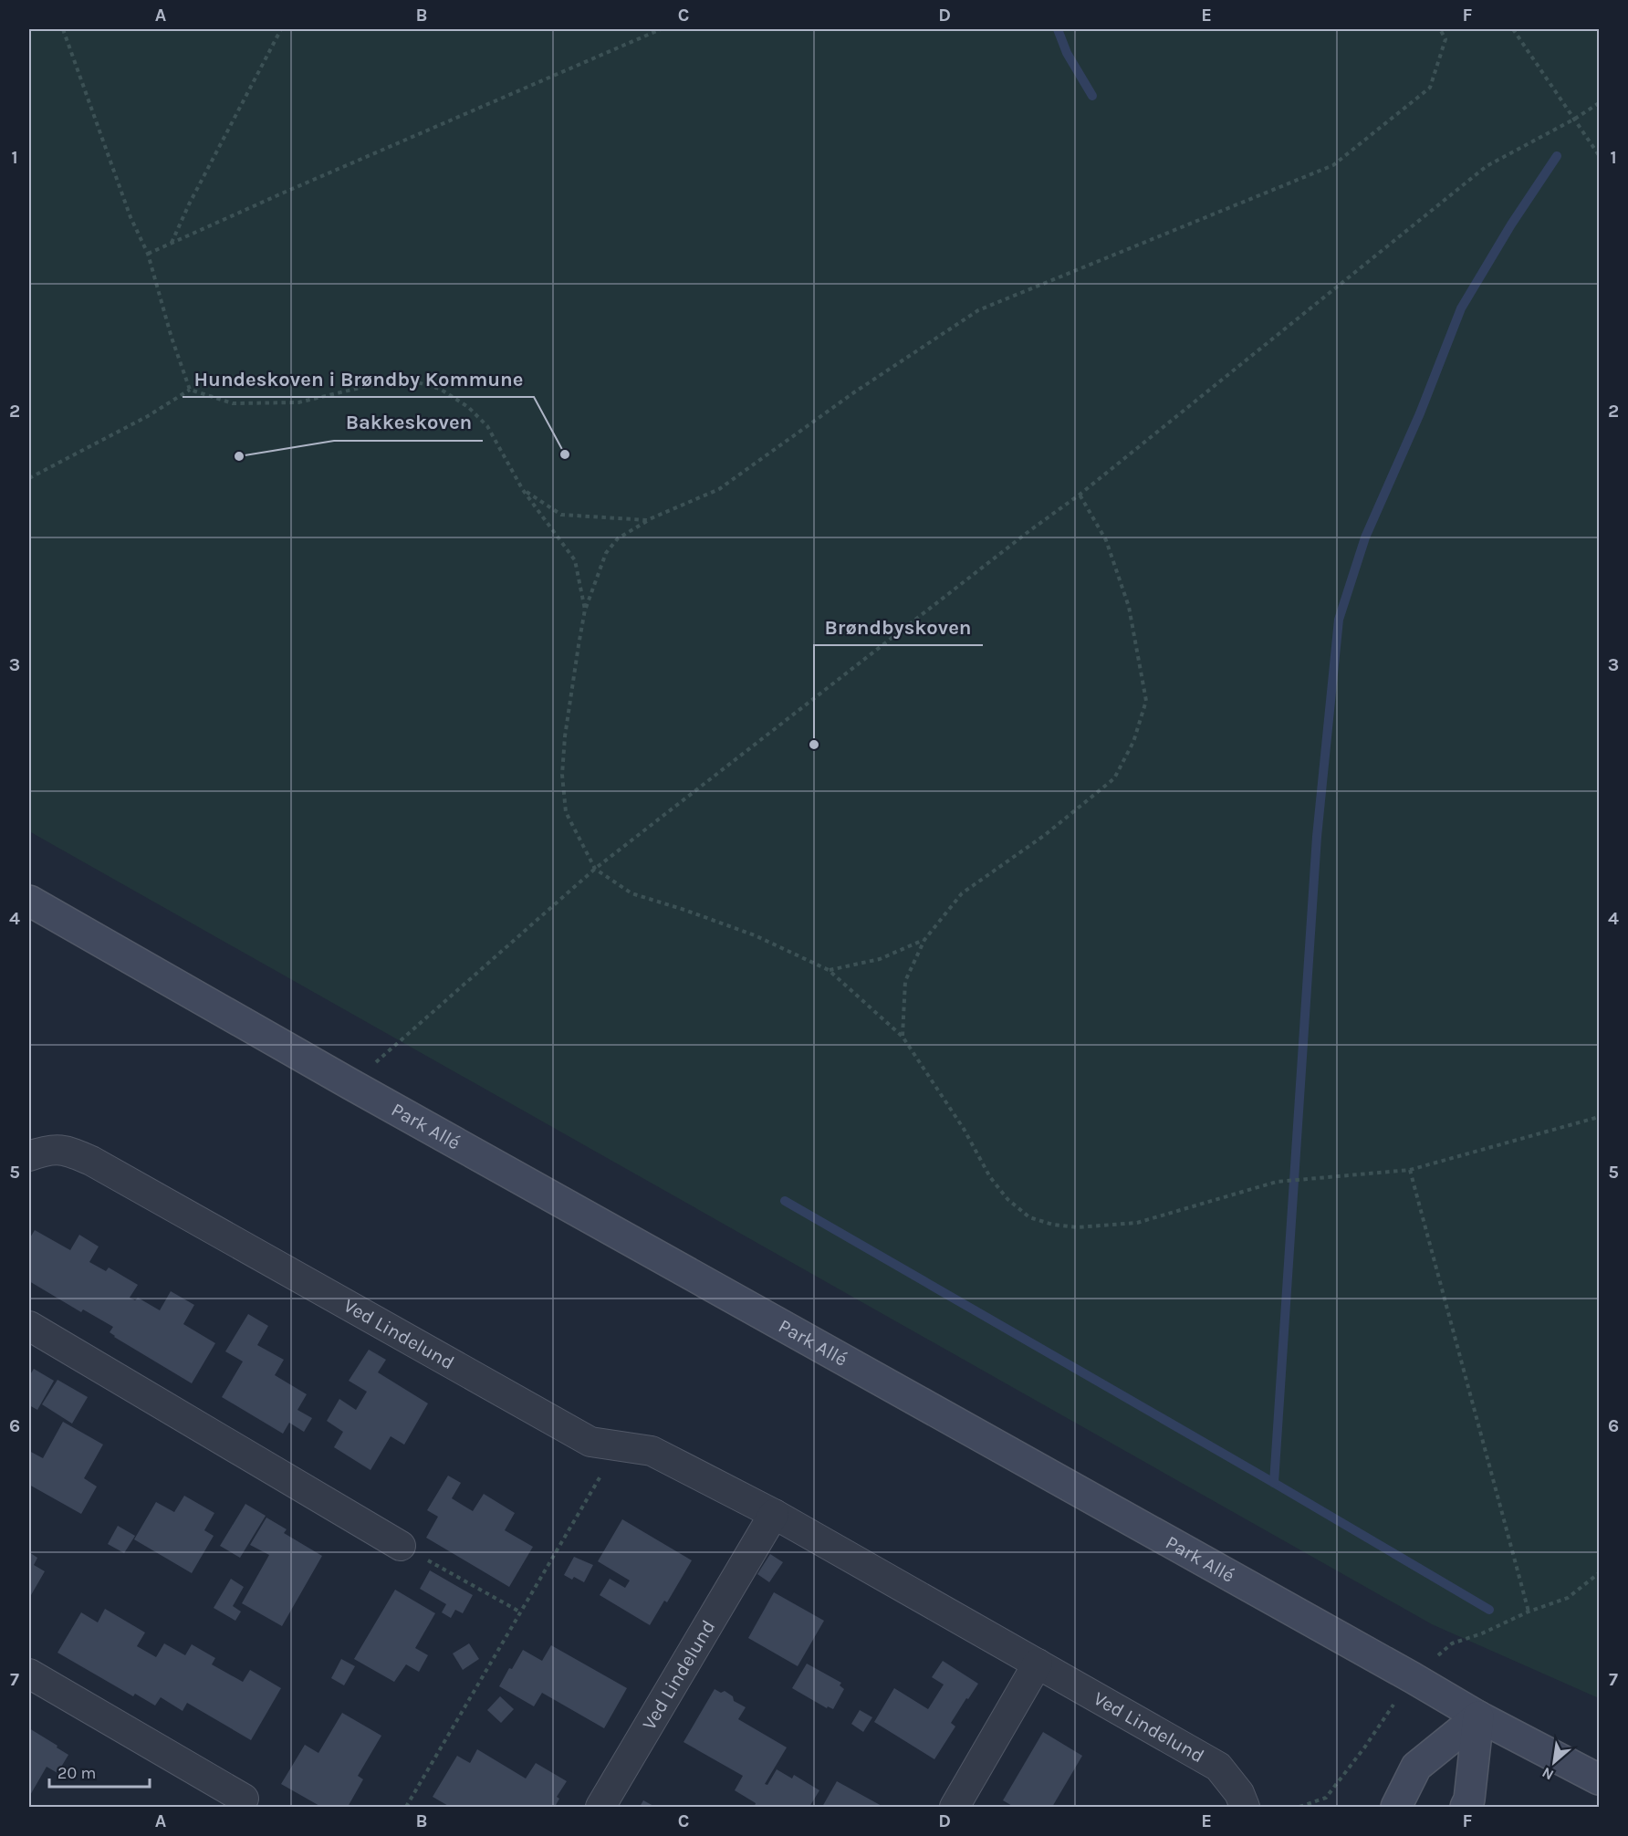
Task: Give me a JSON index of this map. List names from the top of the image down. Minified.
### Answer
{"streets":{"street":["Park Allé","Ved Lindelund"]},"places":["Hundeskoven i Brøndby Kommune","Bakkeskoven","Brøndbyskoven"],"scale_bar":"20 m","north":"bottom left","grid":{"columns":["A","B","C","D","E","F"],"rows":["1","2","3","4","5","6","7"]}}
